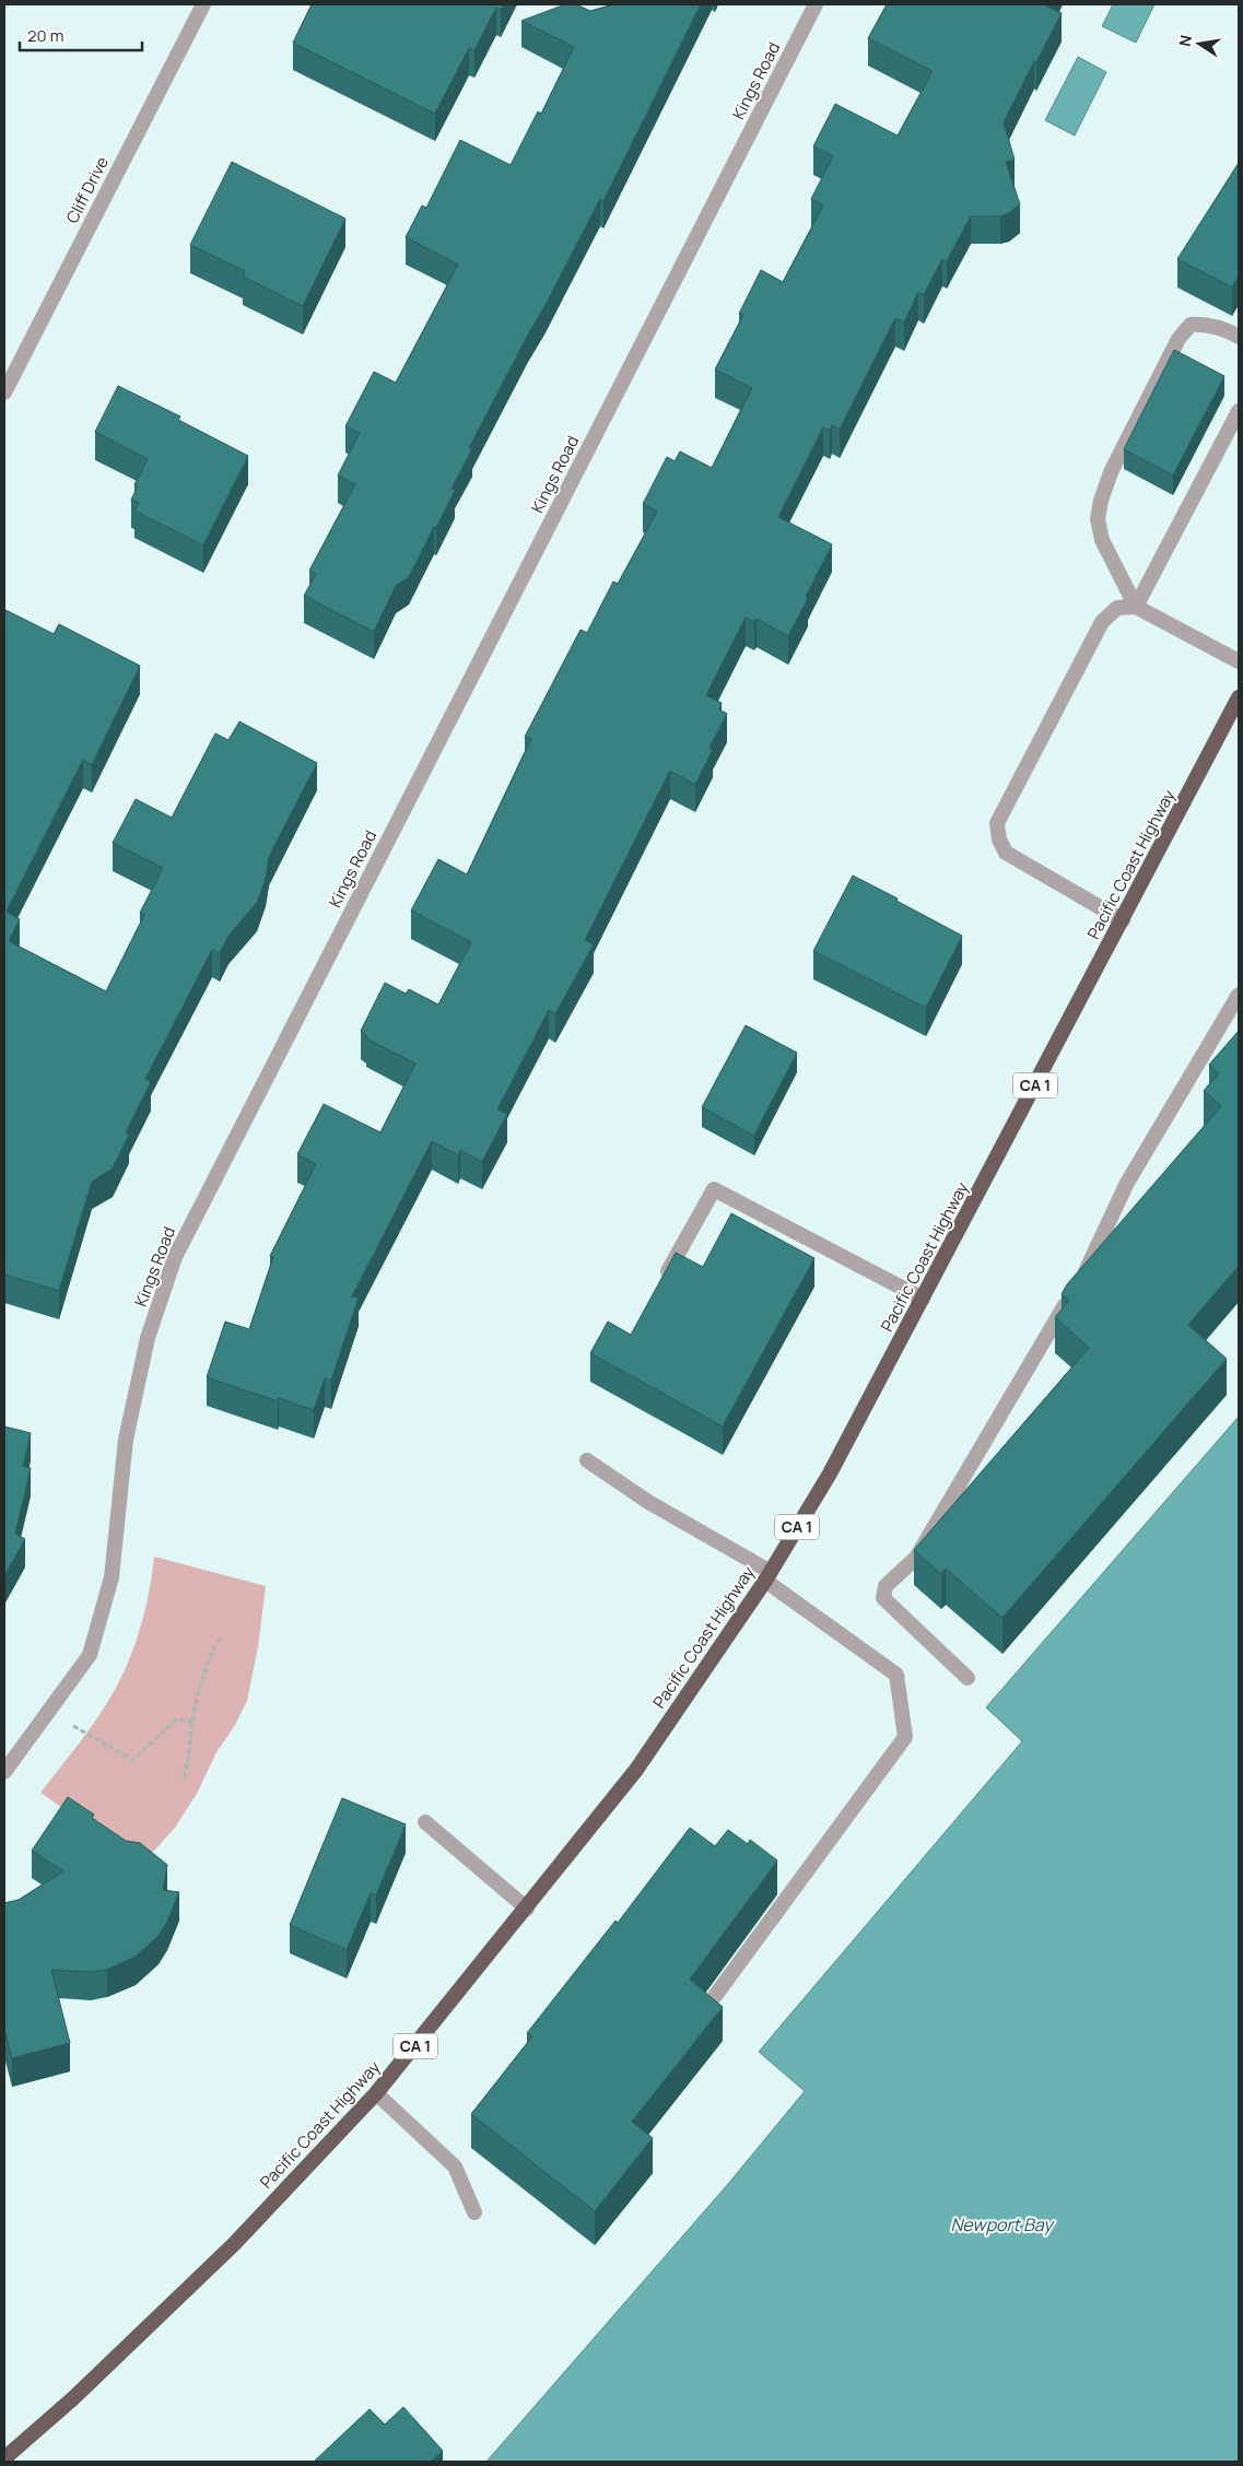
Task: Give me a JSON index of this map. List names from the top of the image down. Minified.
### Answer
{"streets":{"highway":["Pacific Coast Highway","CA 1"],"street":["Kings Road","Cliff Drive"]},"water":["Newport Bay"],"scale_bar":"20 m","north":"left"}
